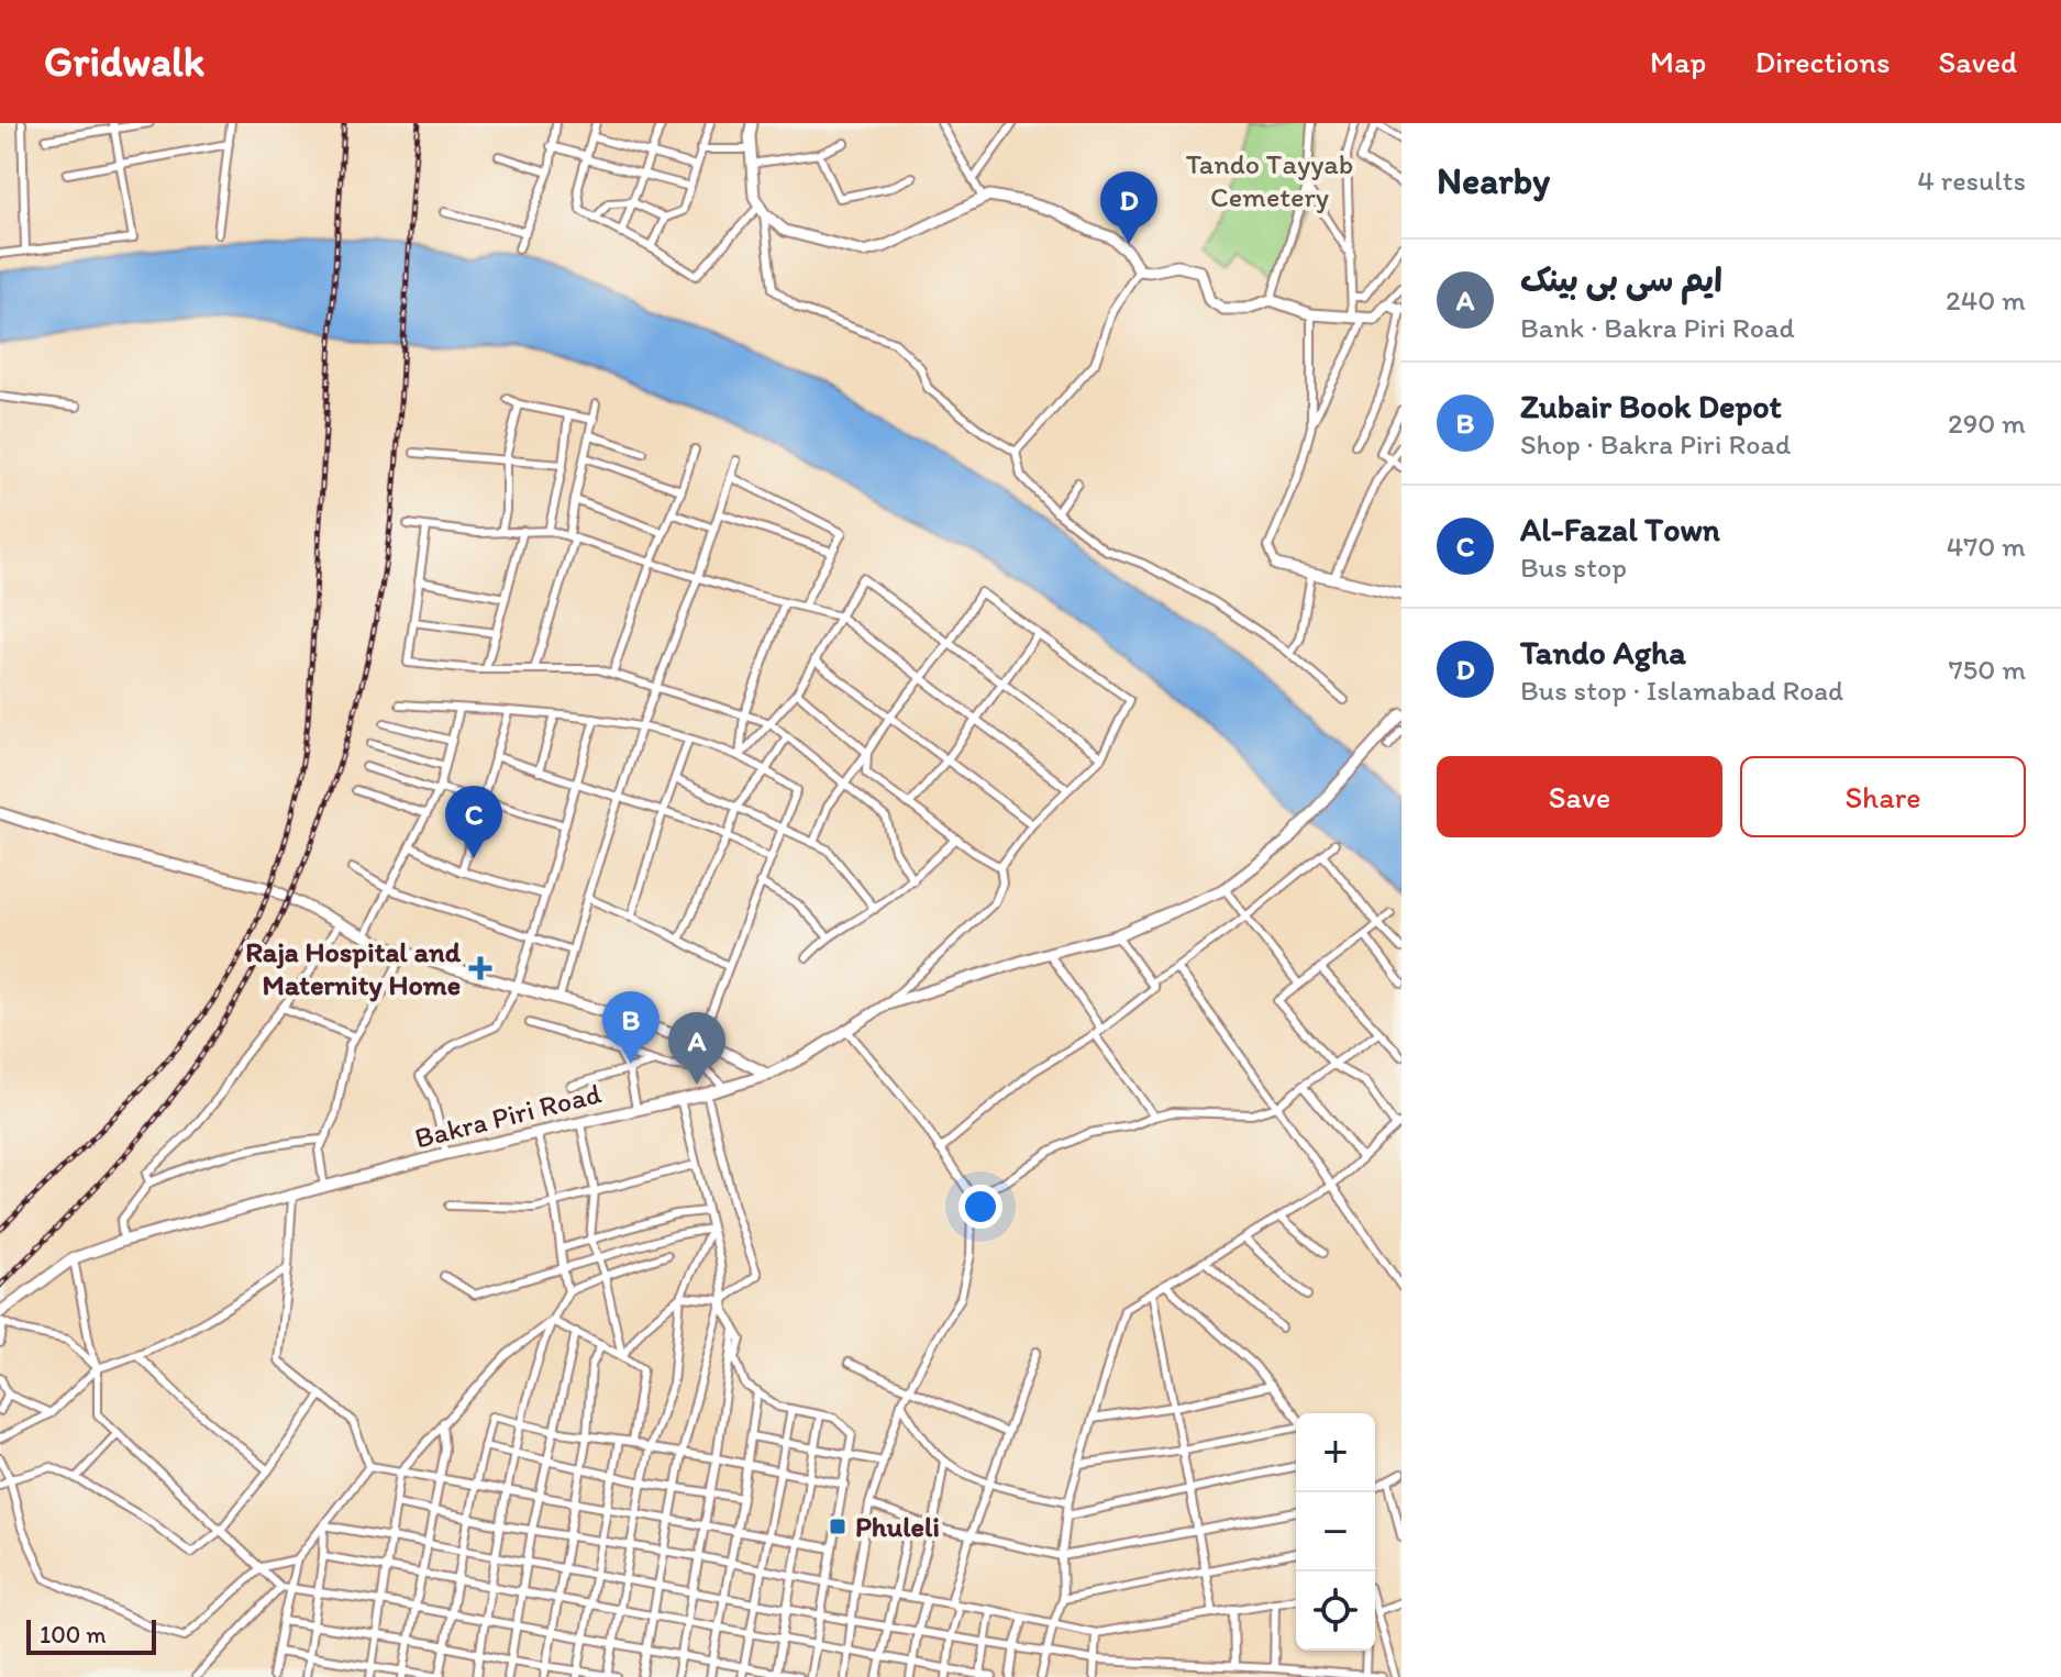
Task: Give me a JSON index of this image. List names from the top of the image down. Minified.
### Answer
{"streets":{"street":["Bakra Piri Road"]},"parks":["Tando Tayyab Cemetery"],"places":{"health":["Raja Hospital and Maternity Home"],"transit":["Phuleli"]},"scale_bar":"100 m","page":{"header":"Gridwalk","nav":["Map","Directions","Saved"],"heading":["Nearby","4 results"],"pins":["D","C","B","A"],"list":[{"mark":"A","name":"ایم سی بی بینک","note":"Bank · Bakra Piri Road","value":"240 m"},{"mark":"B","name":"Zubair Book Depot","note":"Shop · Bakra Piri Road","value":"290 m"},{"mark":"C","name":"Al-Fazal Town","note":"Bus stop","value":"470 m"},{"mark":"D","name":"Tando Agha","note":"Bus stop · Islamabad Road","value":"750 m"}],"buttons":["Save","Share"],"map_buttons":["+","−"],"scale":"100 m"}}
